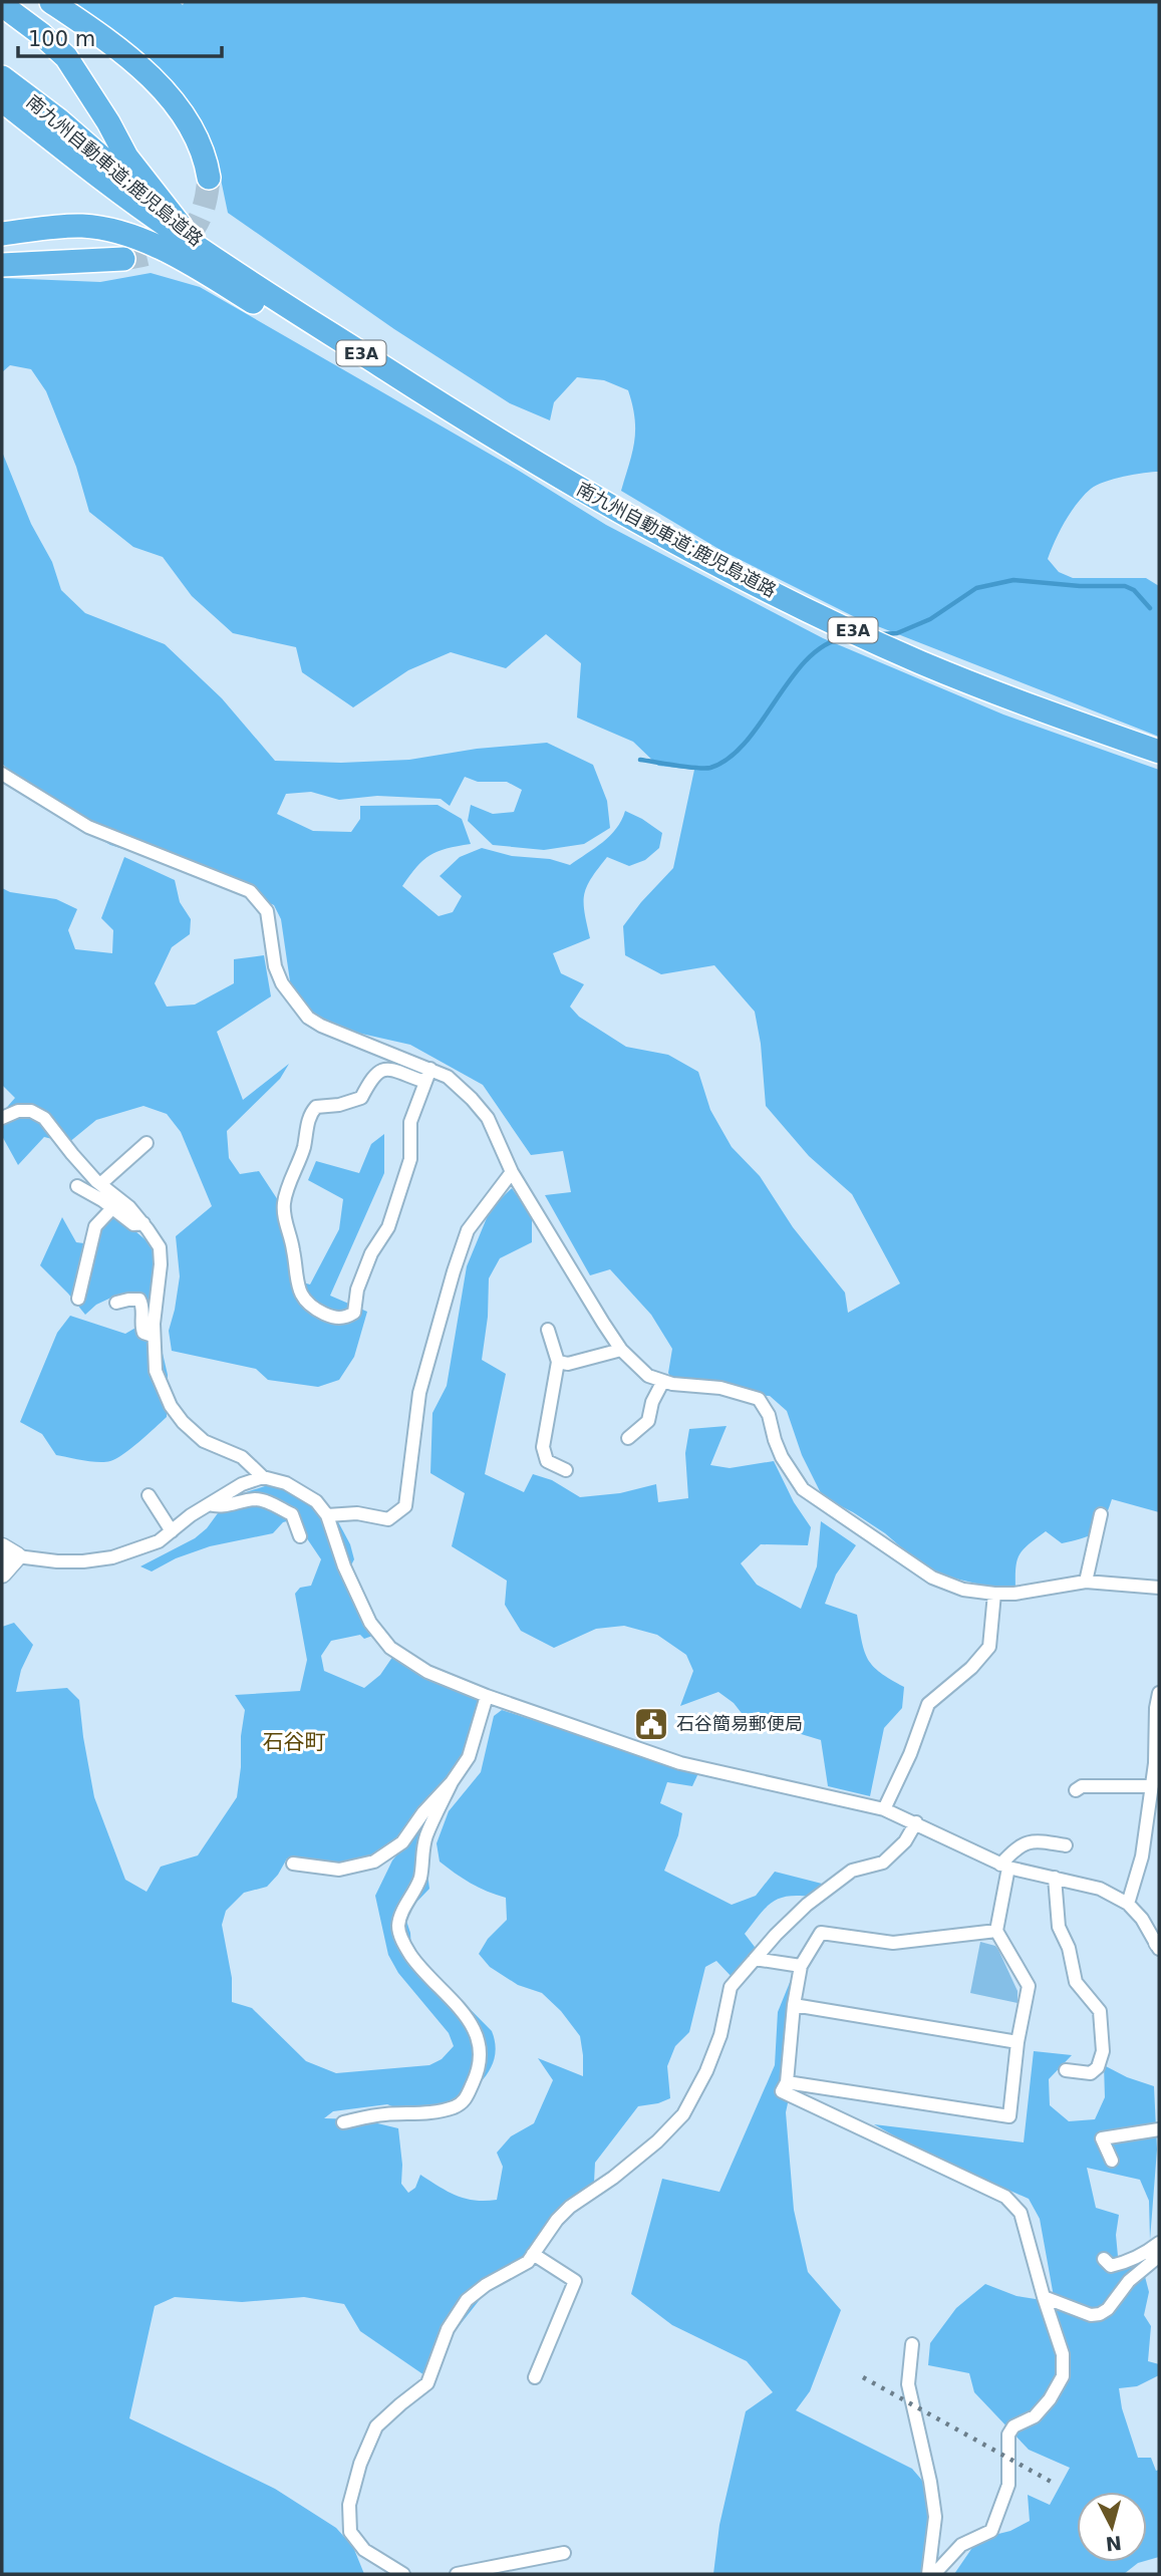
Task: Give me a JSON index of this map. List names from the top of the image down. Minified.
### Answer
{"streets":{"highway":["南九州自動車道;鹿児島道路","E3A"]},"districts":["石谷町"],"places":{"public building":["石谷簡易郵便局"]},"scale_bar":"100 m","north":"bottom"}
